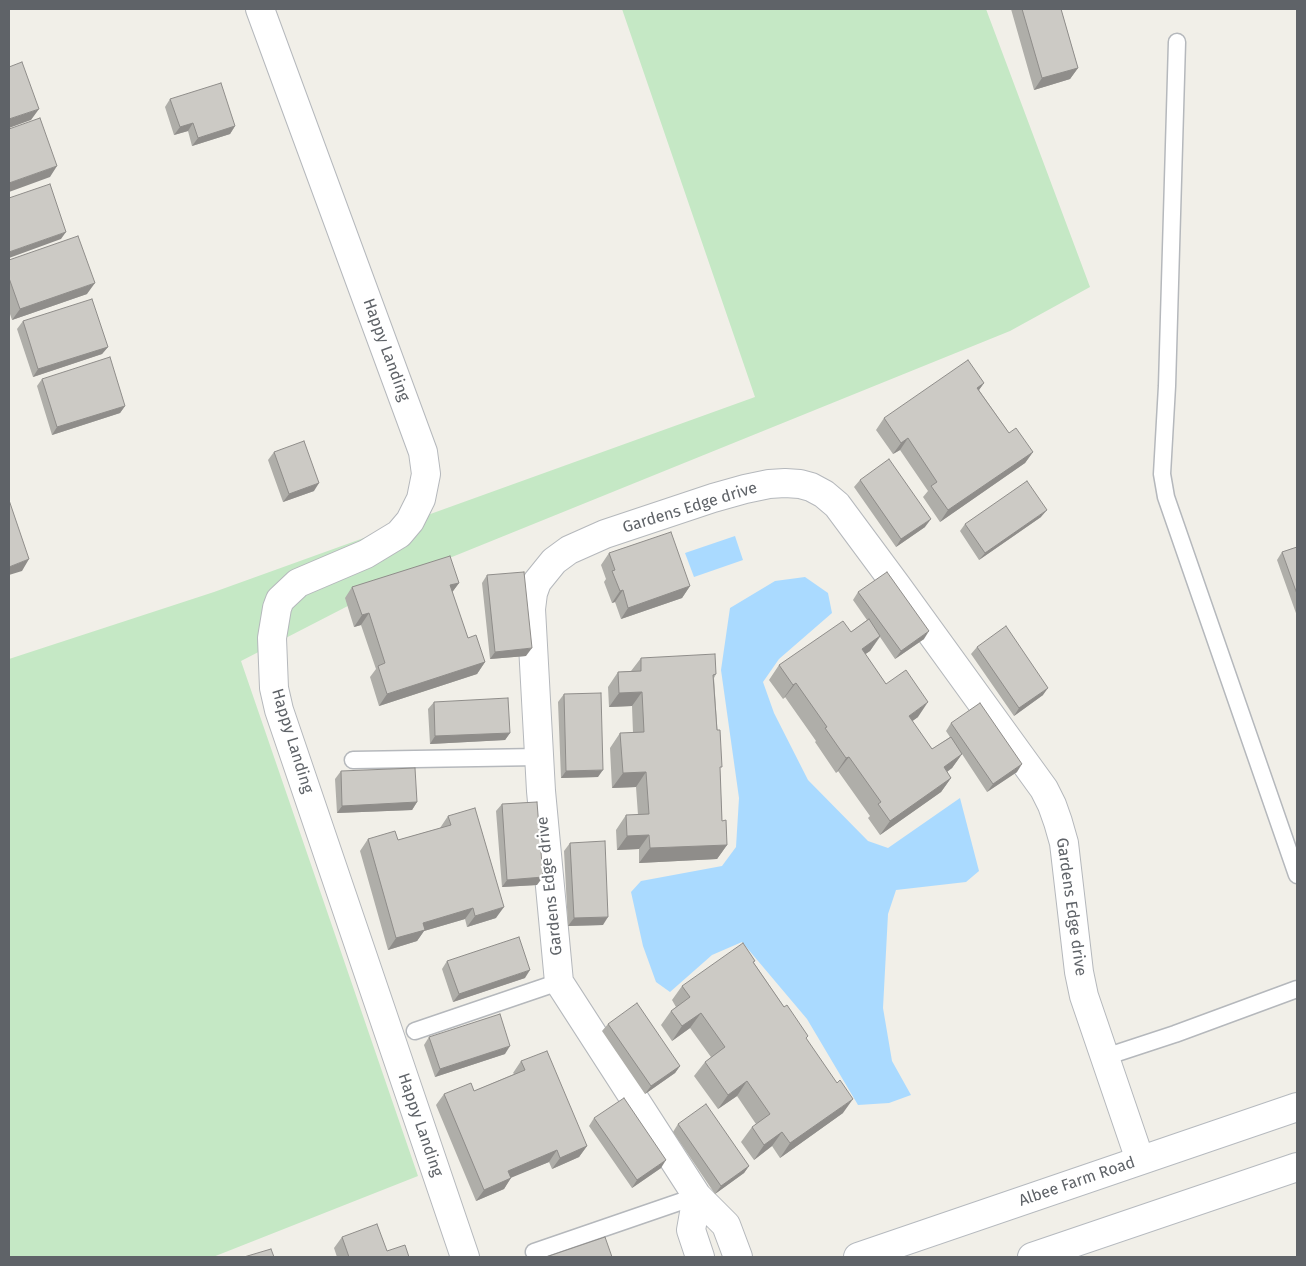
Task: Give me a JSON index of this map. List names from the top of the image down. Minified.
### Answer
{"streets":{"street":["Happy Landing","Gardens Edge drive","Albee Farm Road"]},"crossings":[["Gardens Edge drive","Albee Farm Road"]]}
